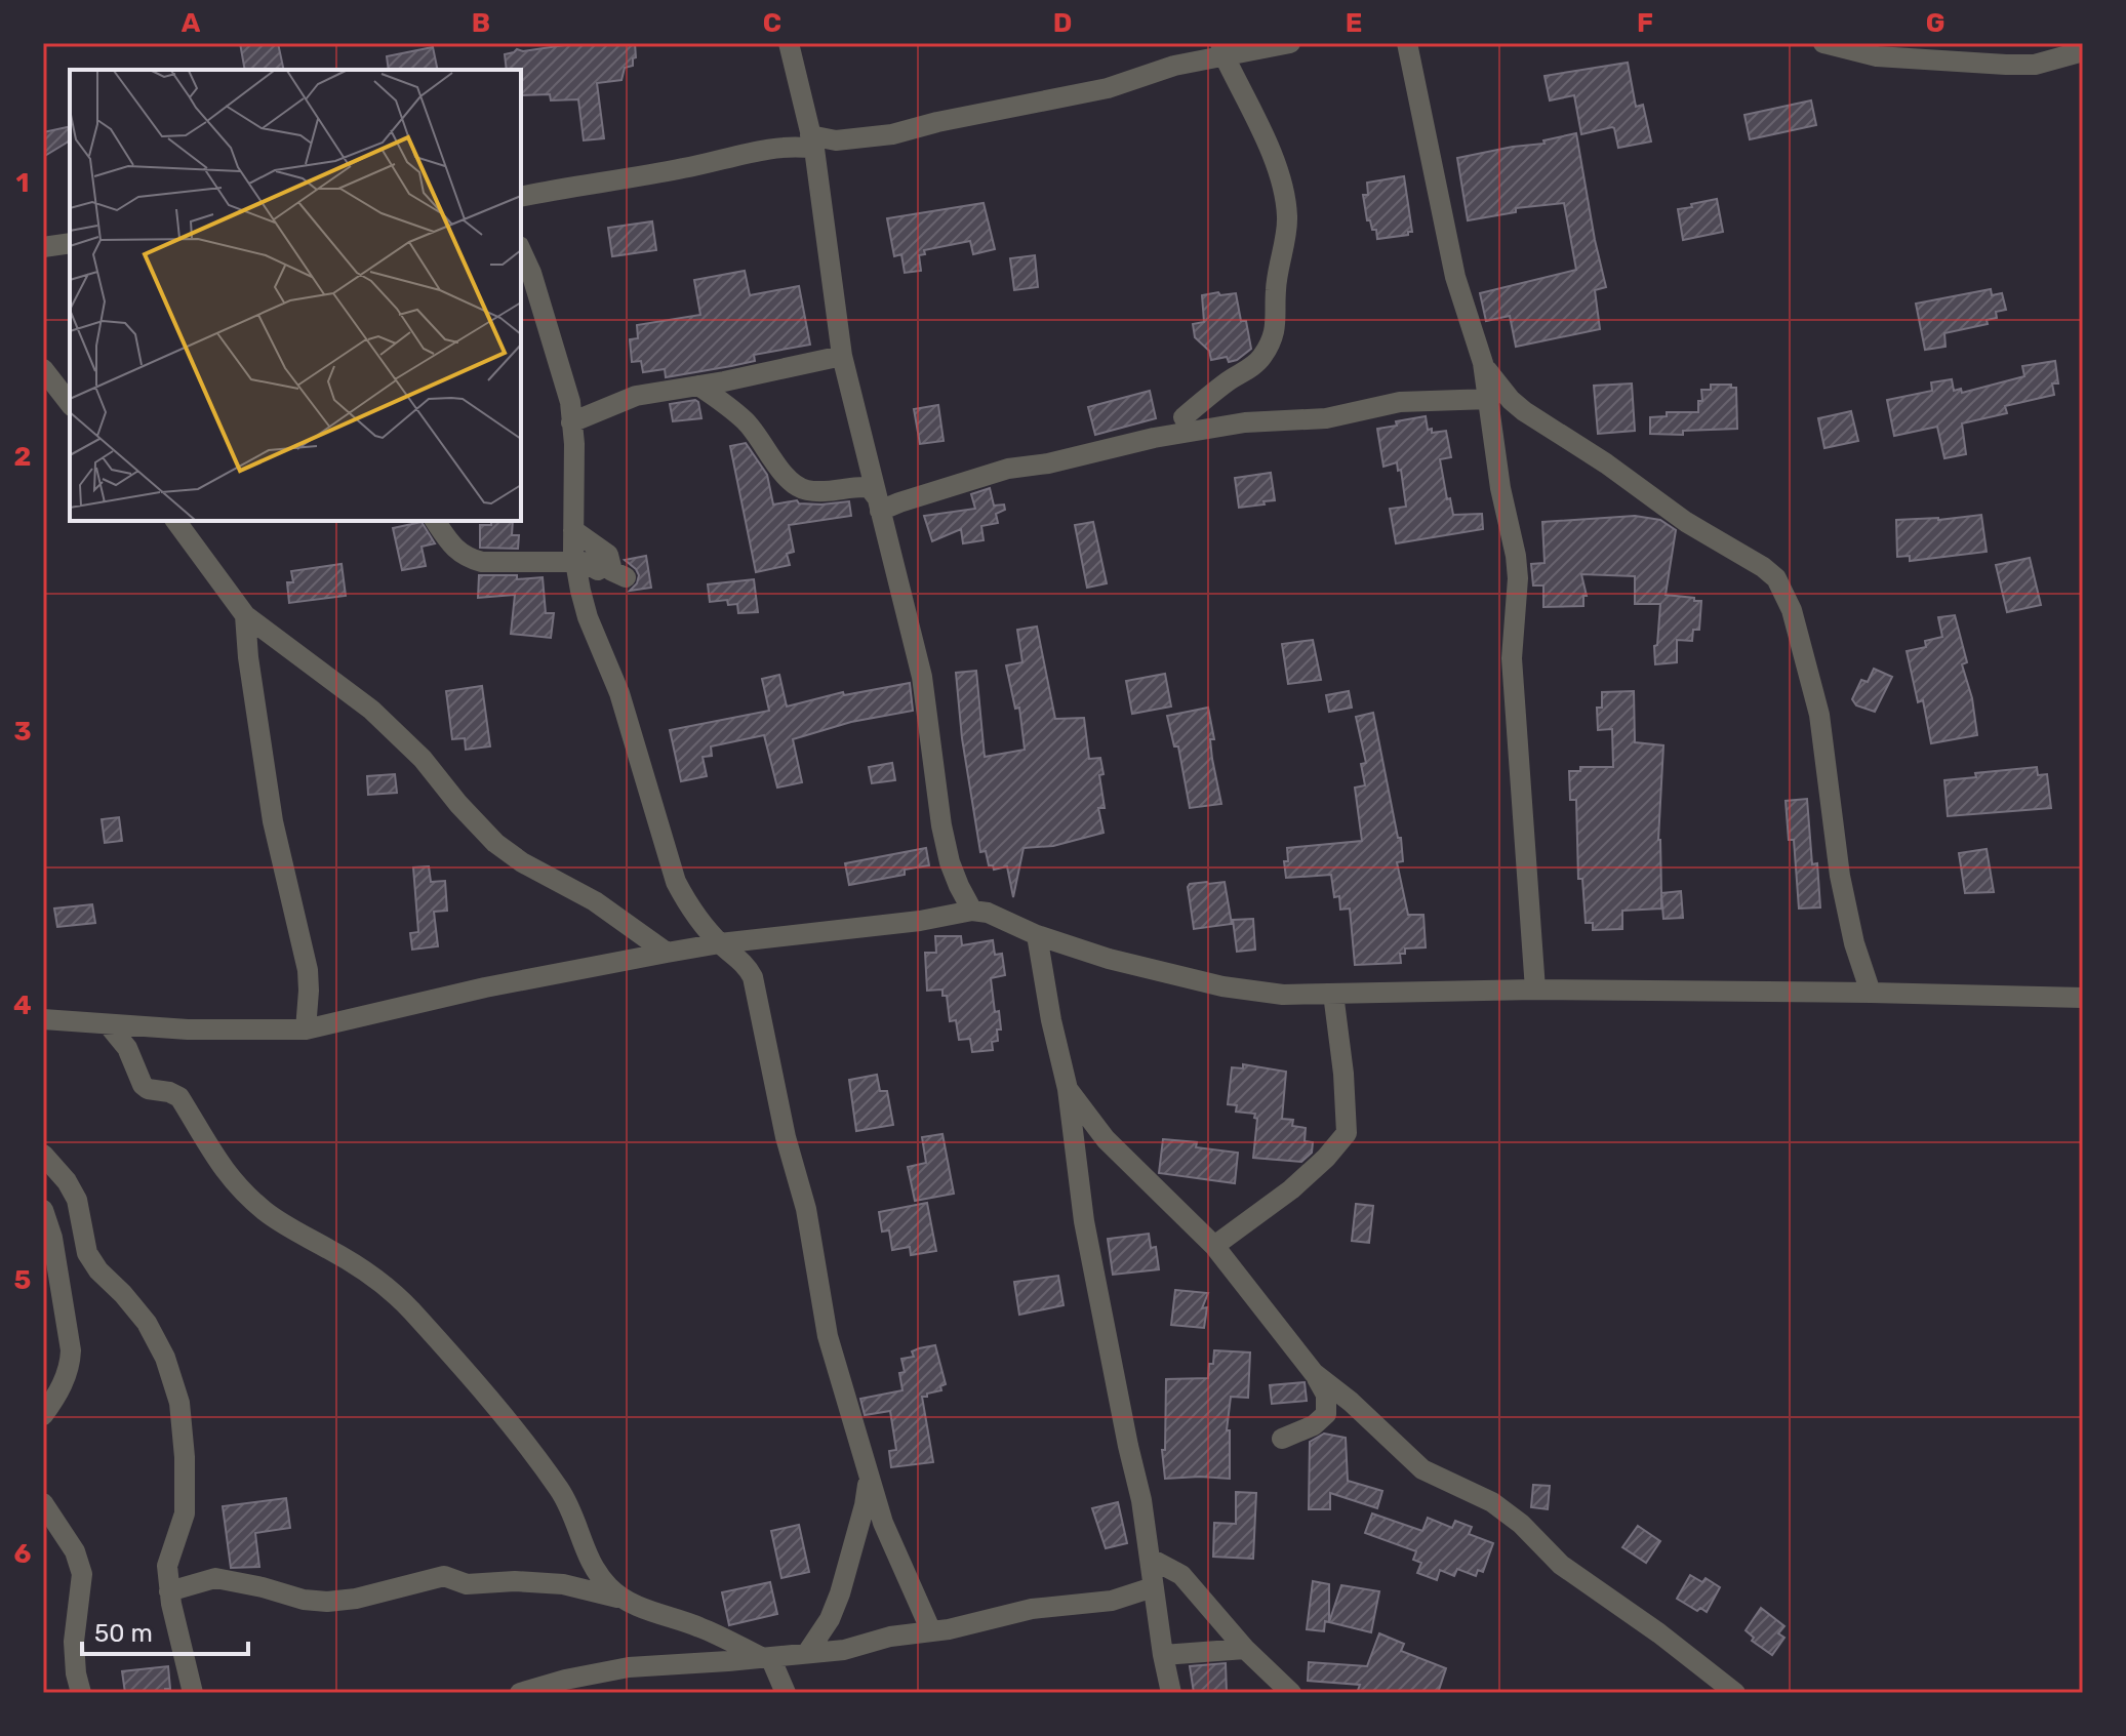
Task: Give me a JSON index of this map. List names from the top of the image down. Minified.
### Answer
{"scale_bar":"50 m","grid":{"columns":["A","B","C","D","E","F","G"],"rows":["1","2","3","4","5","6"]}}
